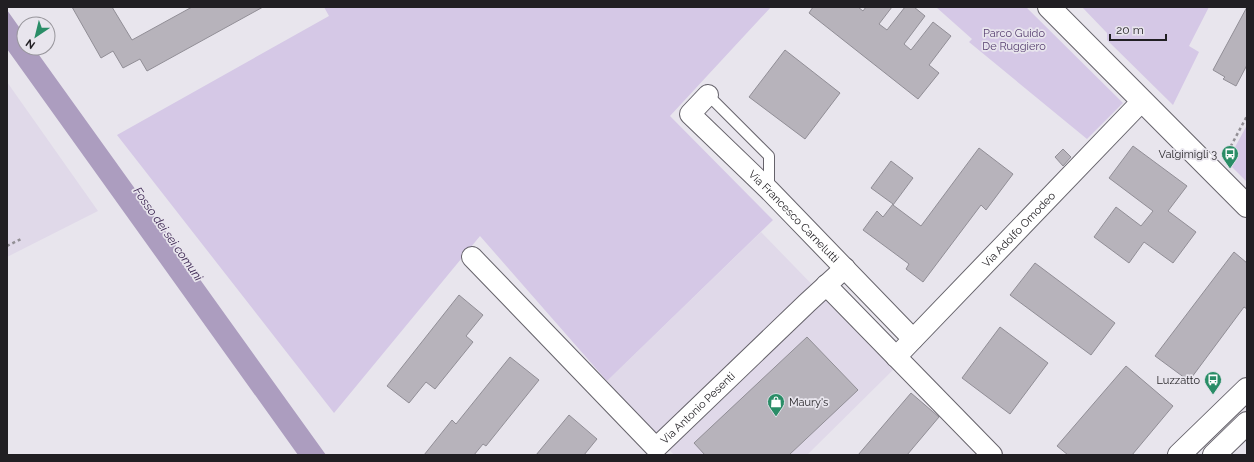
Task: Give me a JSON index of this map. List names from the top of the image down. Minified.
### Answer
{"streets":{"street":["Via Francesco Carnelutti","Via Adolfo Omodeo","Via Antonio Pesenti"]},"crossings":[["Via Francesco Carnelutti","Via Adolfo Omodeo"],["Via Francesco Carnelutti","Via Antonio Pesenti"]],"water":["Fosso dei sei comuni"],"parks":["Parco Guido De Ruggiero"],"places":{"bus stop":["Valgimigli 3","Luzzatto"],"shop":["Maury's"]},"scale_bar":"20 m","north":"bottom left"}
